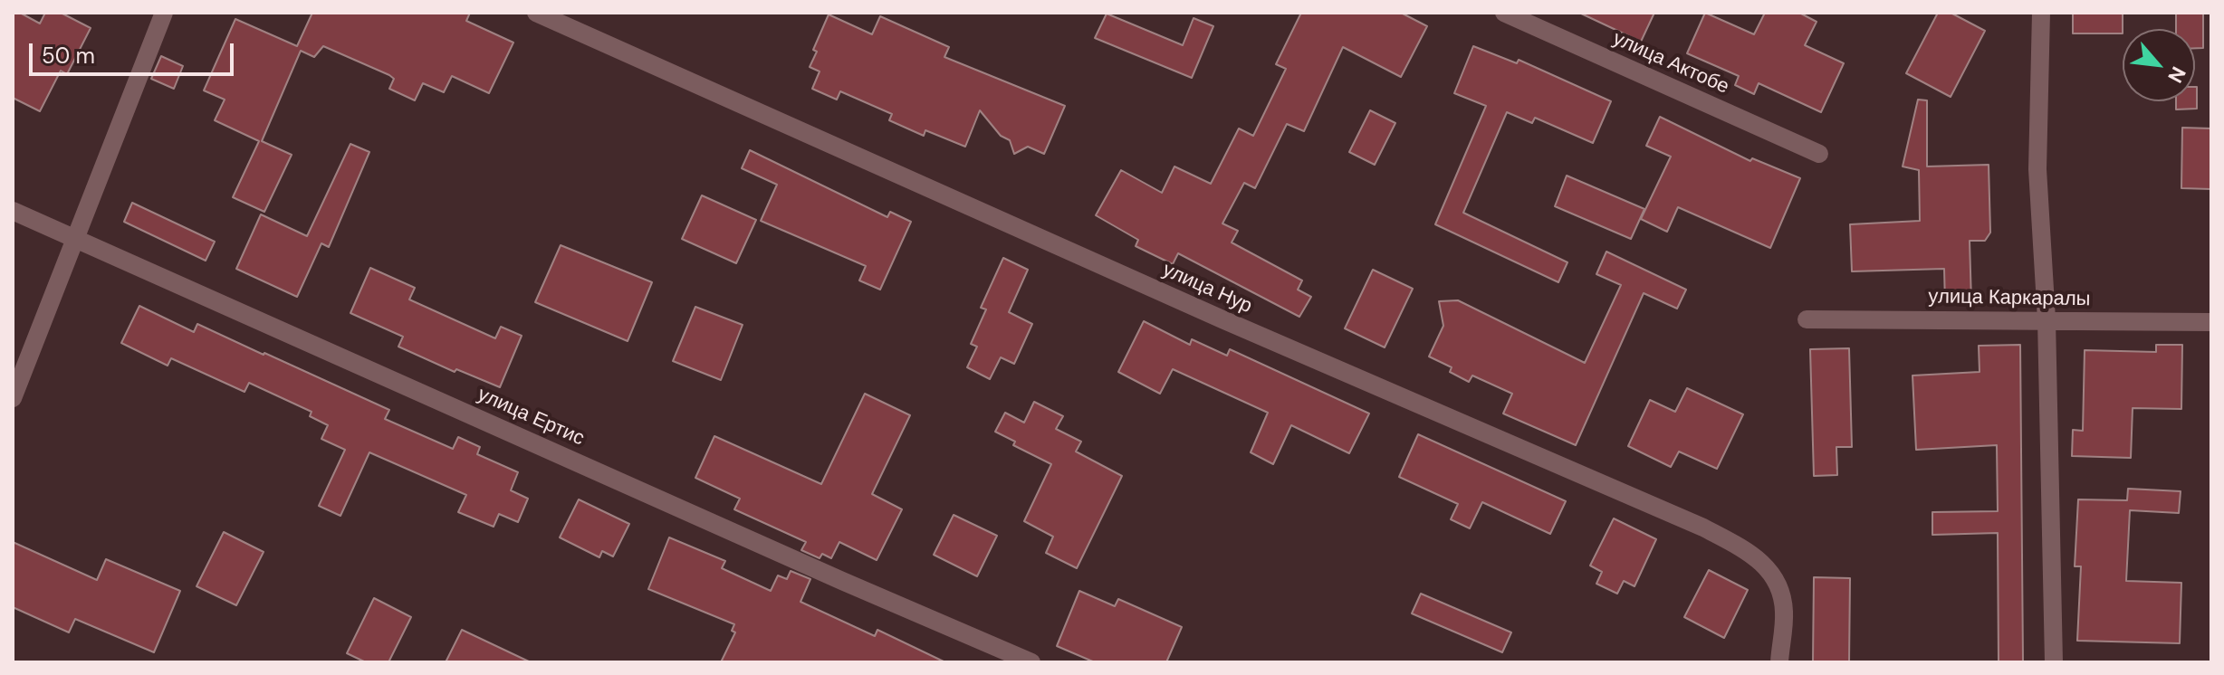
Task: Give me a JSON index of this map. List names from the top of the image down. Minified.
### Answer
{"streets":{"street":["улица Актобе","улица Нур","улица Каркаралы","улица Ертис"]},"scale_bar":"50 m","north":"bottom right"}
